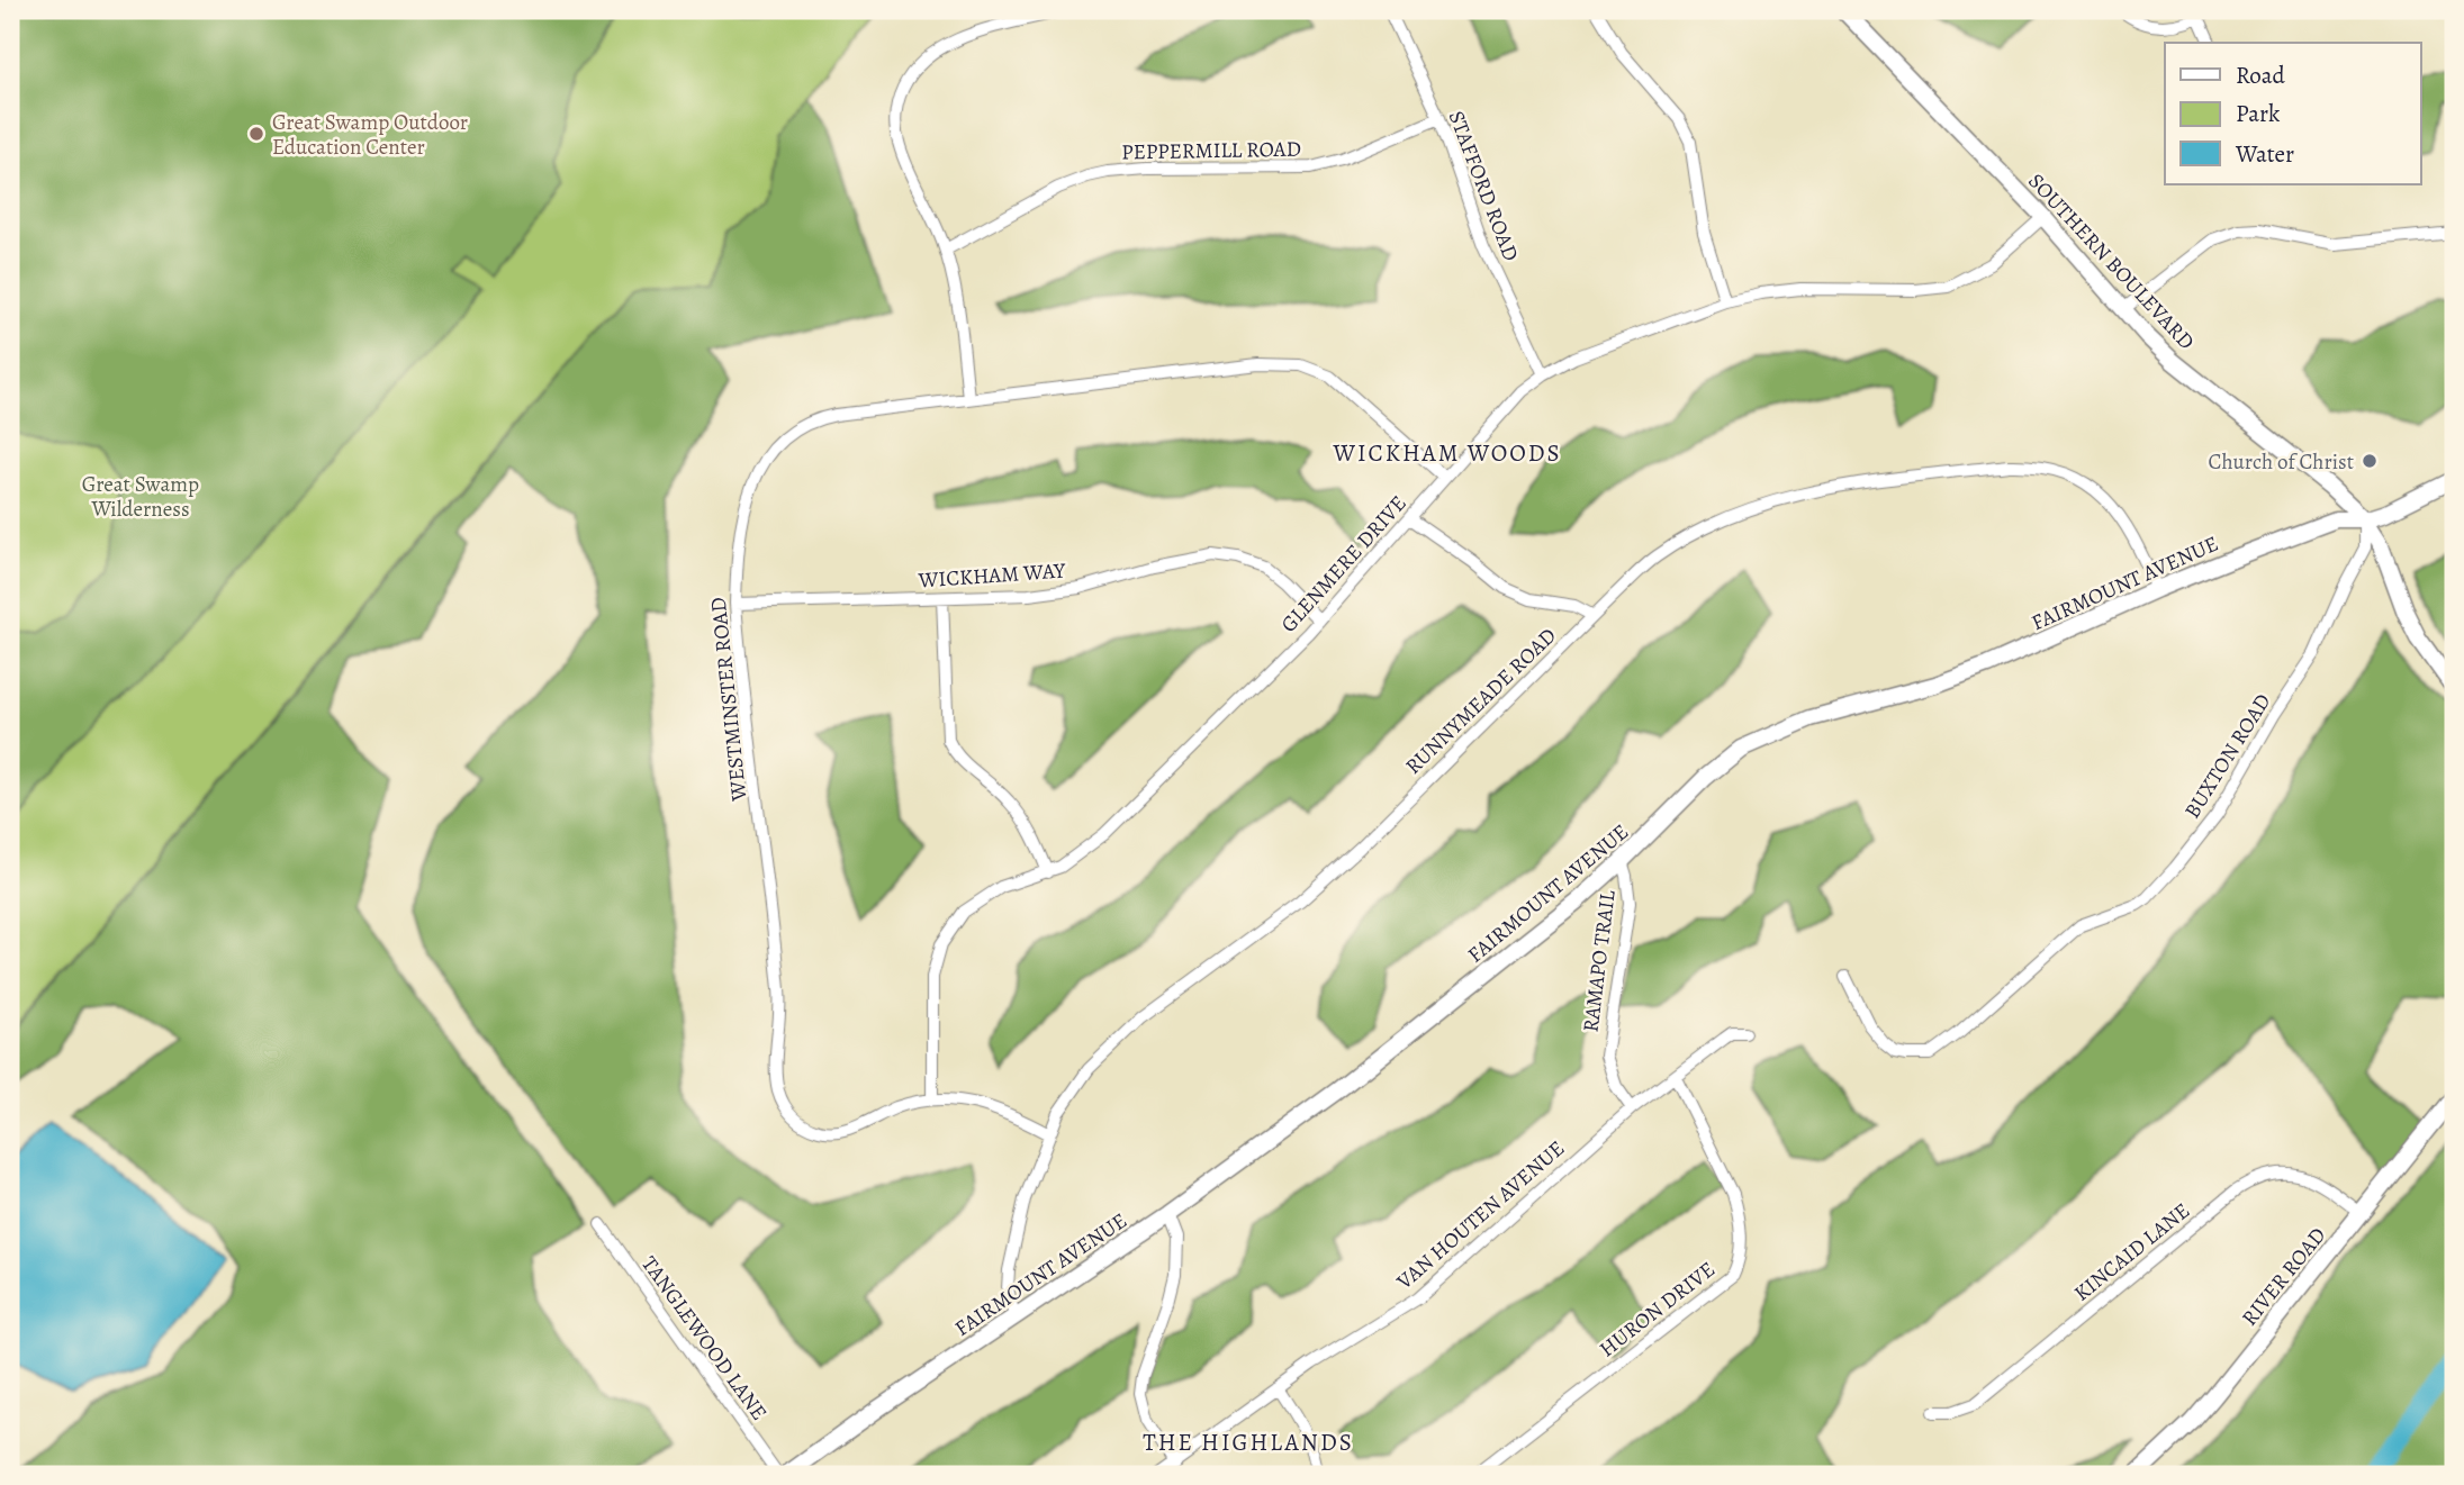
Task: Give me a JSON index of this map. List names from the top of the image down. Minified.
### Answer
{"streets":{"main road":["SOUTHERN BOULEVARD","FAIRMOUNT AVENUE","RIVER ROAD"],"street":["PEPPERMILL ROAD","STAFFORD ROAD","GLENMERE DRIVE","WICKHAM WAY","WESTMINSTER ROAD","RUNNYMEADE ROAD","BUXTON ROAD","RAMAPO TRAIL","VAN HOUTEN AVENUE","KINCAID LANE","HURON DRIVE","TANGLEWOOD LANE"]},"crossings":[["PEPPERMILL ROAD","STAFFORD ROAD"],["STAFFORD ROAD","GLENMERE DRIVE"],["SOUTHERN BOULEVARD","GLENMERE DRIVE"],["SOUTHERN BOULEVARD","FAIRMOUNT AVENUE"],["SOUTHERN BOULEVARD","BUXTON ROAD"],["GLENMERE DRIVE","WICKHAM WAY"],["GLENMERE DRIVE","WESTMINSTER ROAD"],["WICKHAM WAY","WESTMINSTER ROAD"],["FAIRMOUNT AVENUE","RUNNYMEADE ROAD"],["FAIRMOUNT AVENUE","BUXTON ROAD"],["FAIRMOUNT AVENUE","RAMAPO TRAIL"],["WESTMINSTER ROAD","RUNNYMEADE ROAD"],["RAMAPO TRAIL","VAN HOUTEN AVENUE"],["VAN HOUTEN AVENUE","HURON DRIVE"],["KINCAID LANE","RIVER ROAD"]],"districts":["WICKHAM WOODS","THE HIGHLANDS"],"parks":["Great Swamp Wilderness"],"places":["Great Swamp Outdoor Education Center","Church of Christ"],"legend":["Road","Park","Water"]}
